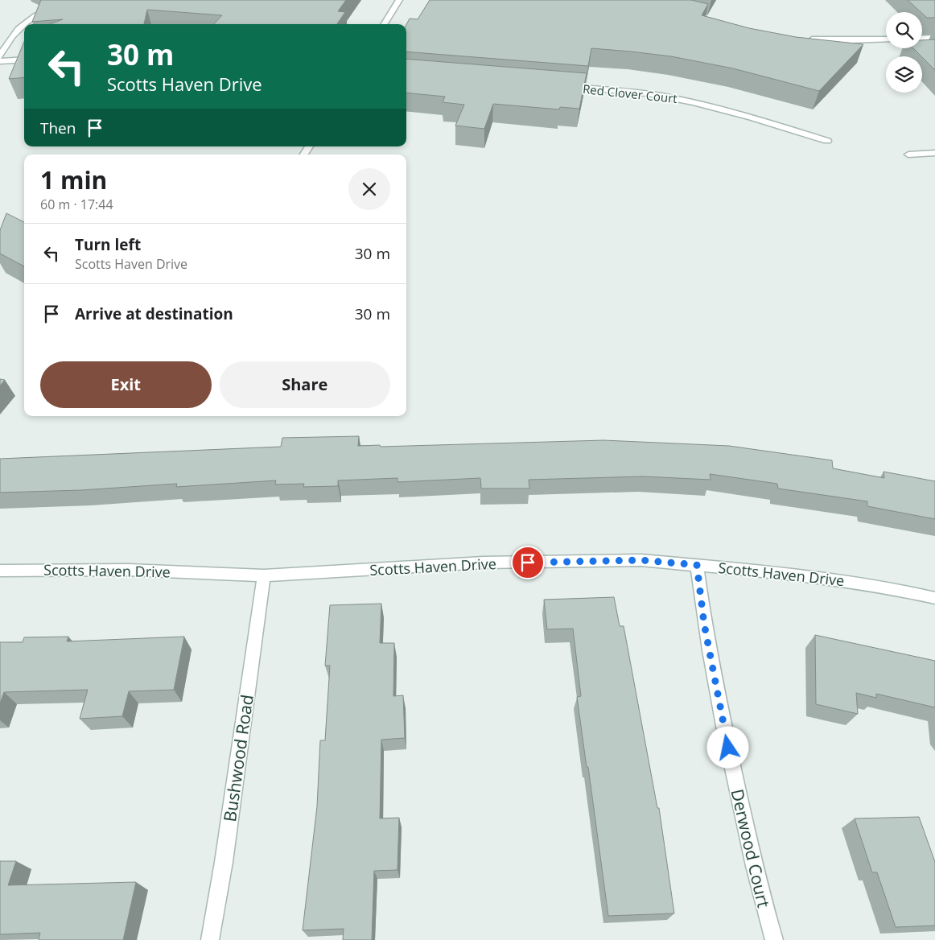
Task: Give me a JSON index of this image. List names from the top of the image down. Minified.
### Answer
{"streets":{"street":["Red Clover Court","Scotts Haven Drive","Bushwood Road","Derwood Court"]},"crossings":[["Scotts Haven Drive","Bushwood Road"],["Scotts Haven Drive","Derwood Court"]],"page":{"turn":["30 m","Scotts Haven Drive"],"then":"Then","heading":["1 min","60 m · 17:44"],"list":[{"name":"Turn left","note":"Scotts Haven Drive","value":"30 m"},{"name":"Arrive at destination","value":"30 m"}],"buttons":["Exit","Share"]}}
